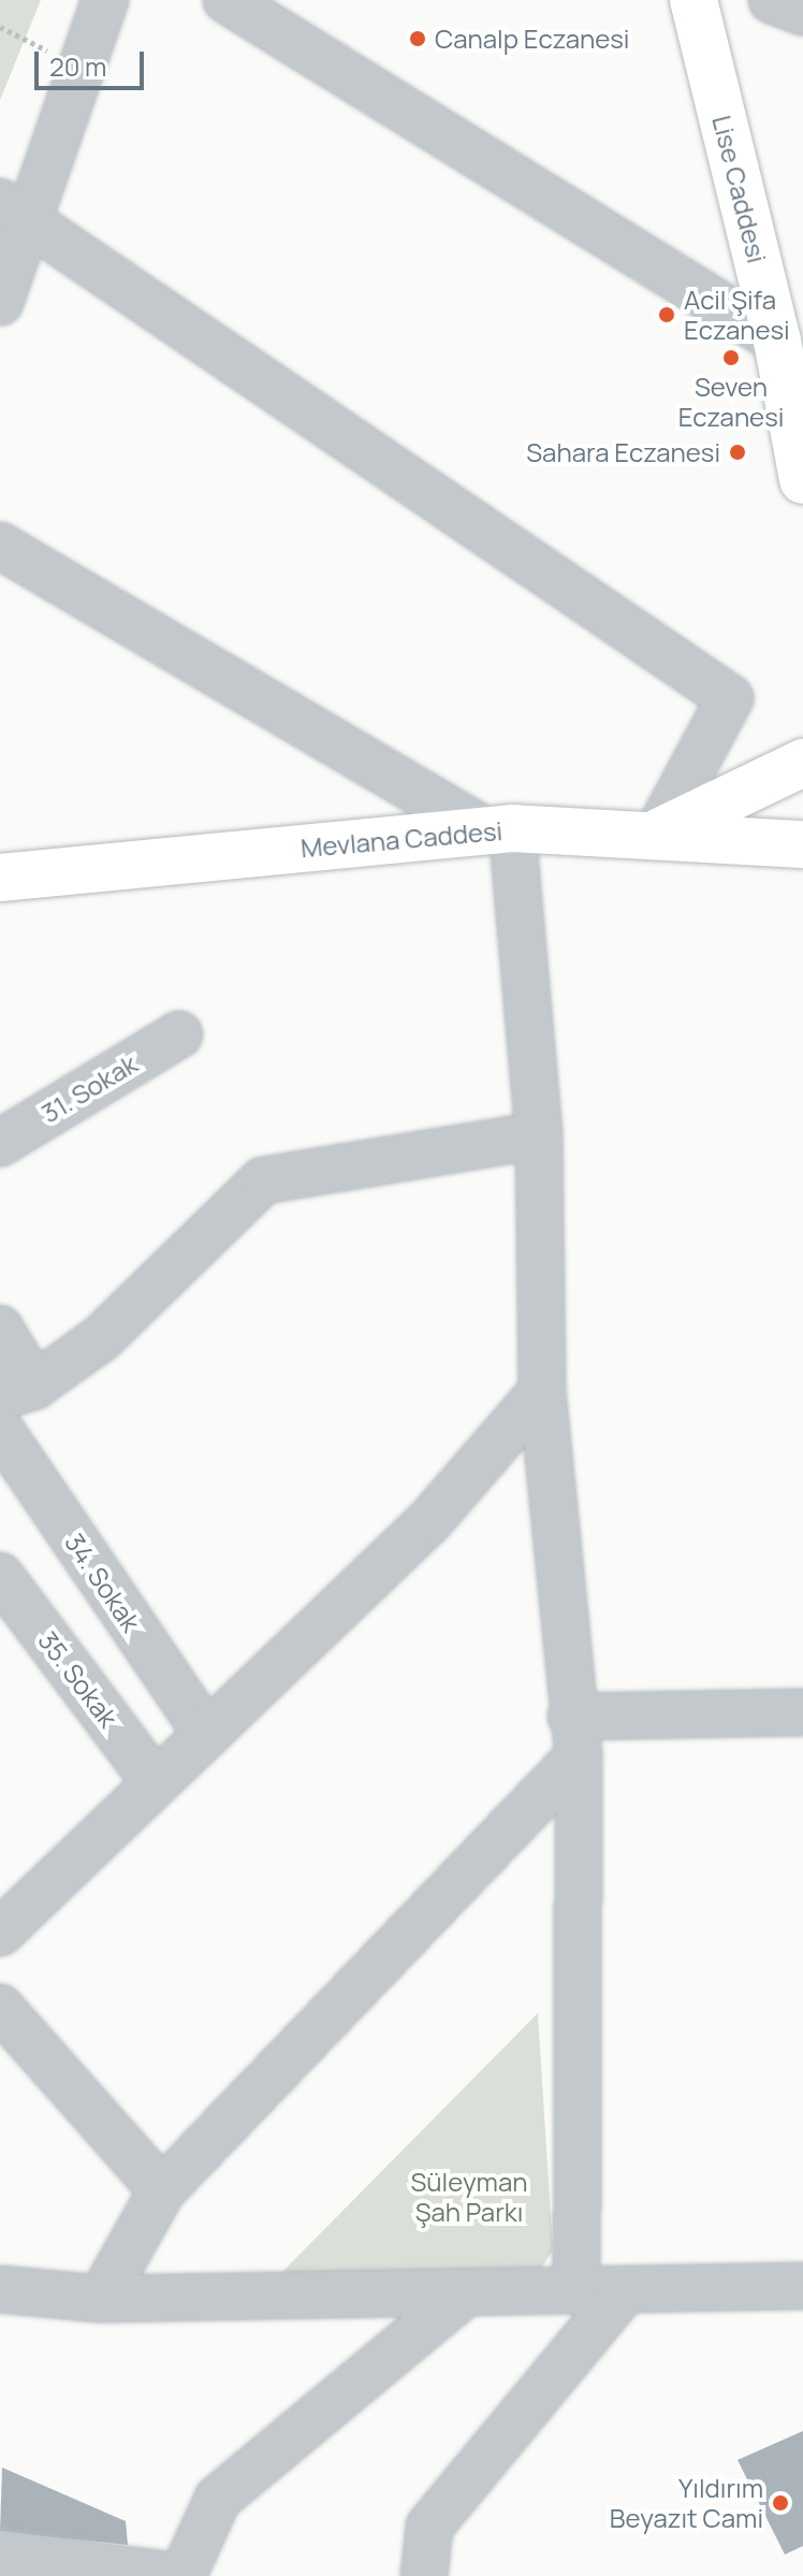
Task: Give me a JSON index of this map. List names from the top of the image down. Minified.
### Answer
{"streets":{"main road":["Lise Caddesi","Mevlana Caddesi"],"street":["31. Sokak","34. Sokak","35. Sokak"]},"parks":["Süleyman Şah Parkı"],"places":["Canalp Eczanesi","Acil Şifa Eczanesi","Seven Eczanesi","Sahara Eczanesi","Yıldırım Beyazıt Cami"],"scale_bar":"20 m"}
